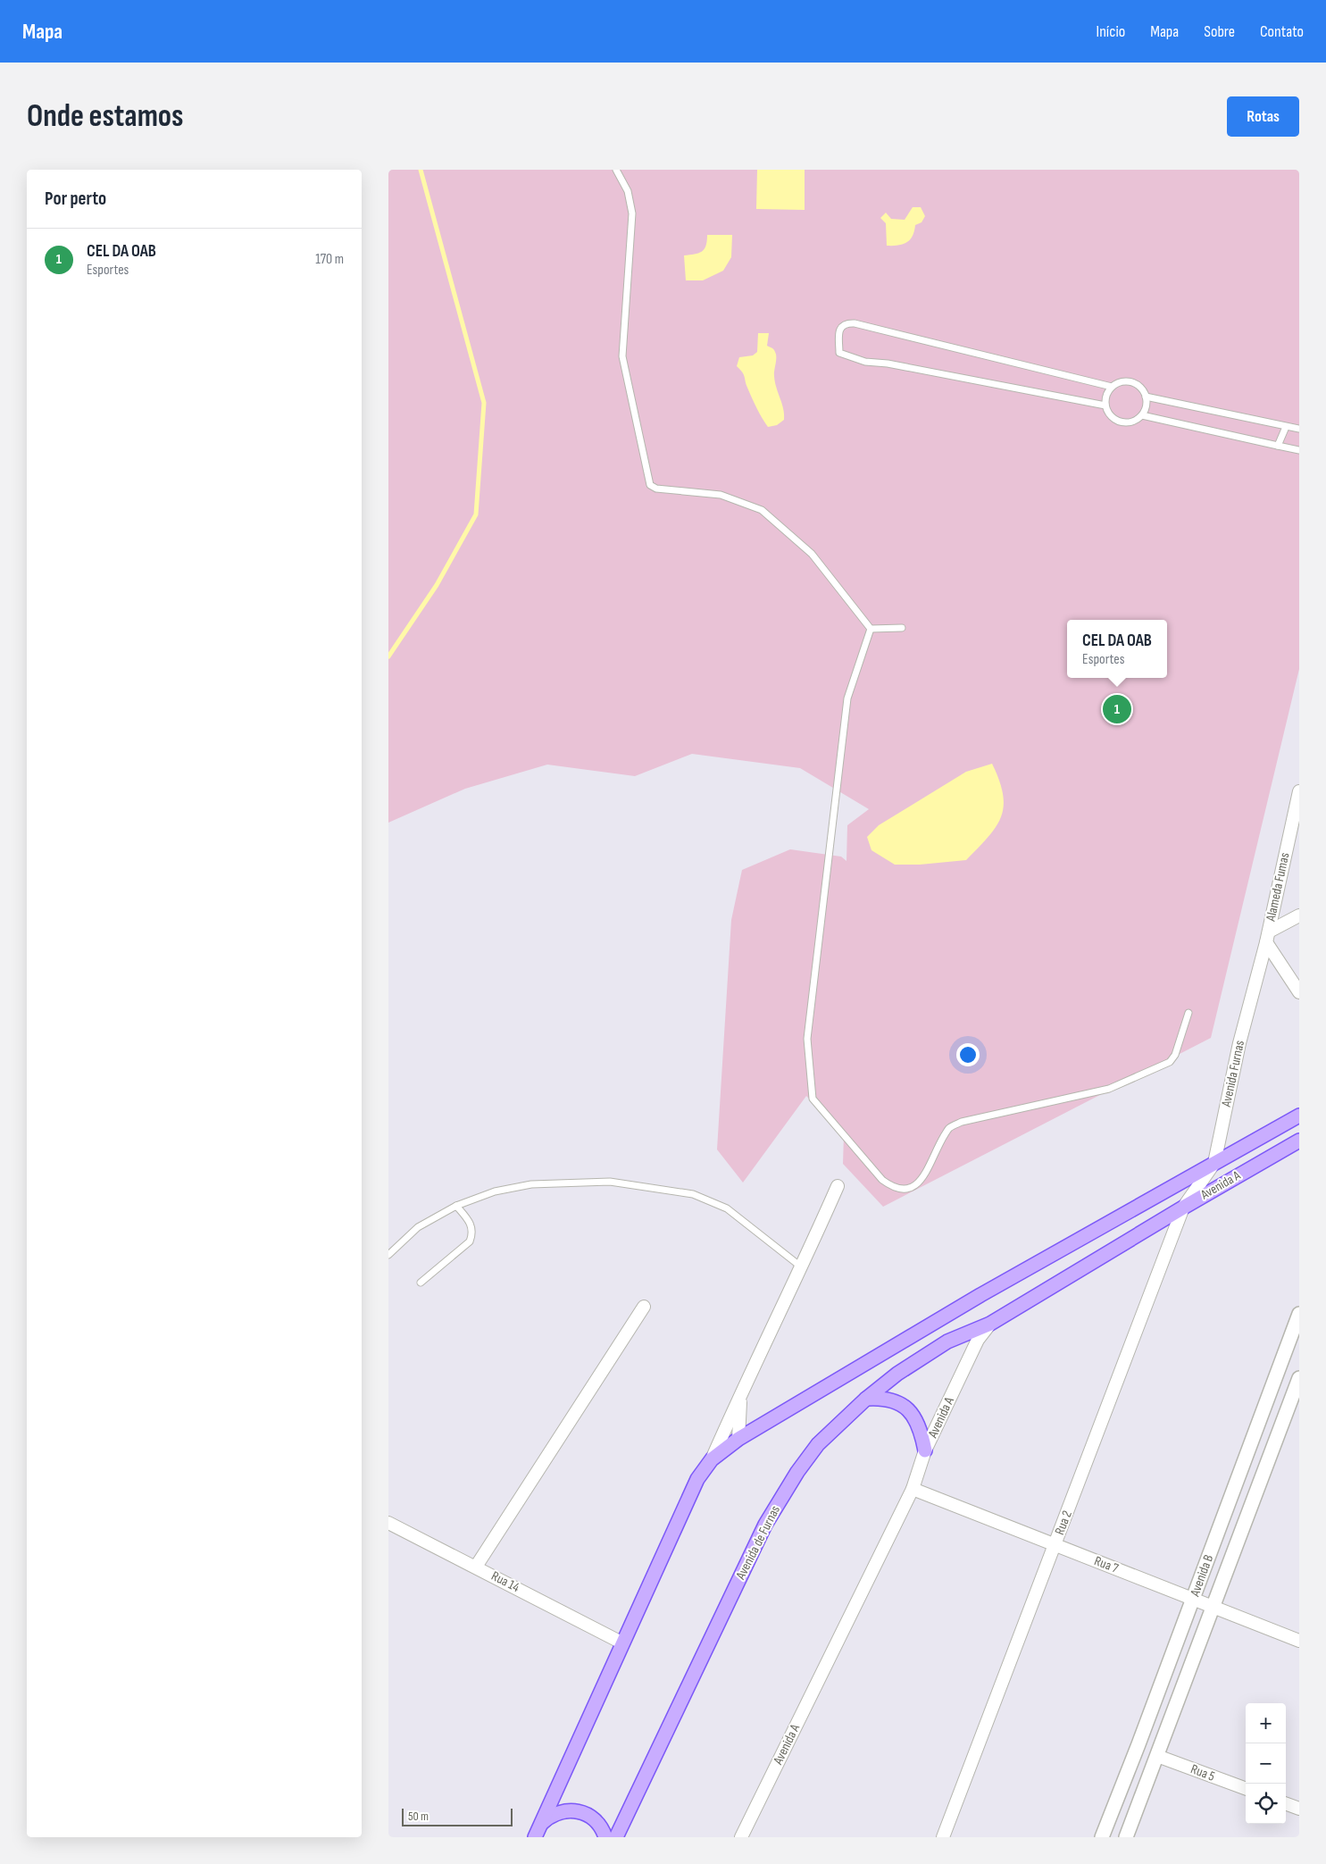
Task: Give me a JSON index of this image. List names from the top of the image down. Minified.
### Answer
{"streets":{"main road":["Avenida A","Avenida de Furnas"],"street":["Alameda Fumas","Avenida Furnas","Rua 2","Rua 7","Avenida B","Rua 14","Rua 5"]},"crossings":[["Alameda Fumas","Avenida Furnas"],["Avenida Furnas","Avenida A"],["Avenida Furnas","Rua 2"],["Avenida A","Rua 2"],["Avenida A","Avenida de Furnas"],["Avenida A","Rua 7"],["Rua 2","Rua 7"],["Rua 7","Avenida B"],["Avenida B","Rua 5"]],"scale_bar":"50 m","page":{"header":"Mapa","nav":["Início","Mapa","Sobre","Contato"],"buttons":"Rotas","title":"Onde estamos","heading":"Por perto","list":[{"mark":"1","name":"CEL DA OAB","note":"Esportes","value":"170 m"}],"popup":["CEL DA OAB","Esportes"],"pins":"1","map_buttons":["+","−"],"scale":"50 m"}}
